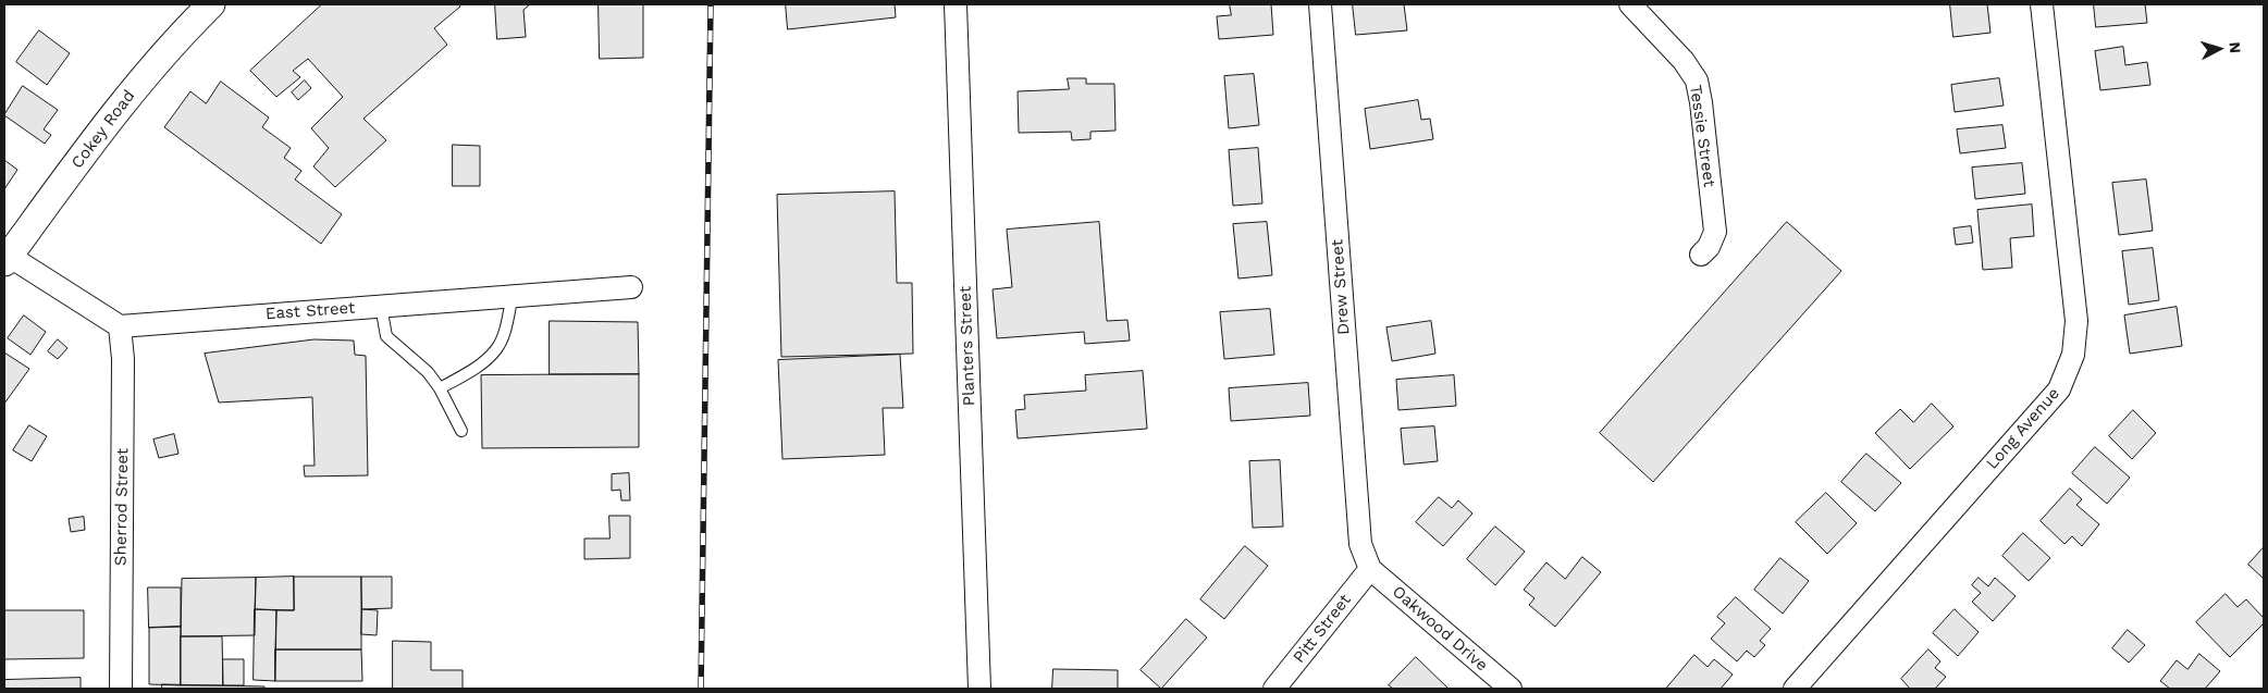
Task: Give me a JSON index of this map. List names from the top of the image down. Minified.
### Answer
{"streets":{"street":["Cokey Road","Tessie Street","Drew Street","East Street","Planters Street","Long Avenue","Sherrod Street","Pitt Street","Oakwood Drive"]},"crossings":[["Drew Street","Pitt Street"],["Drew Street","Oakwood Drive"],["East Street","Sherrod Street"],["Pitt Street","Oakwood Drive"]],"north":"right"}
